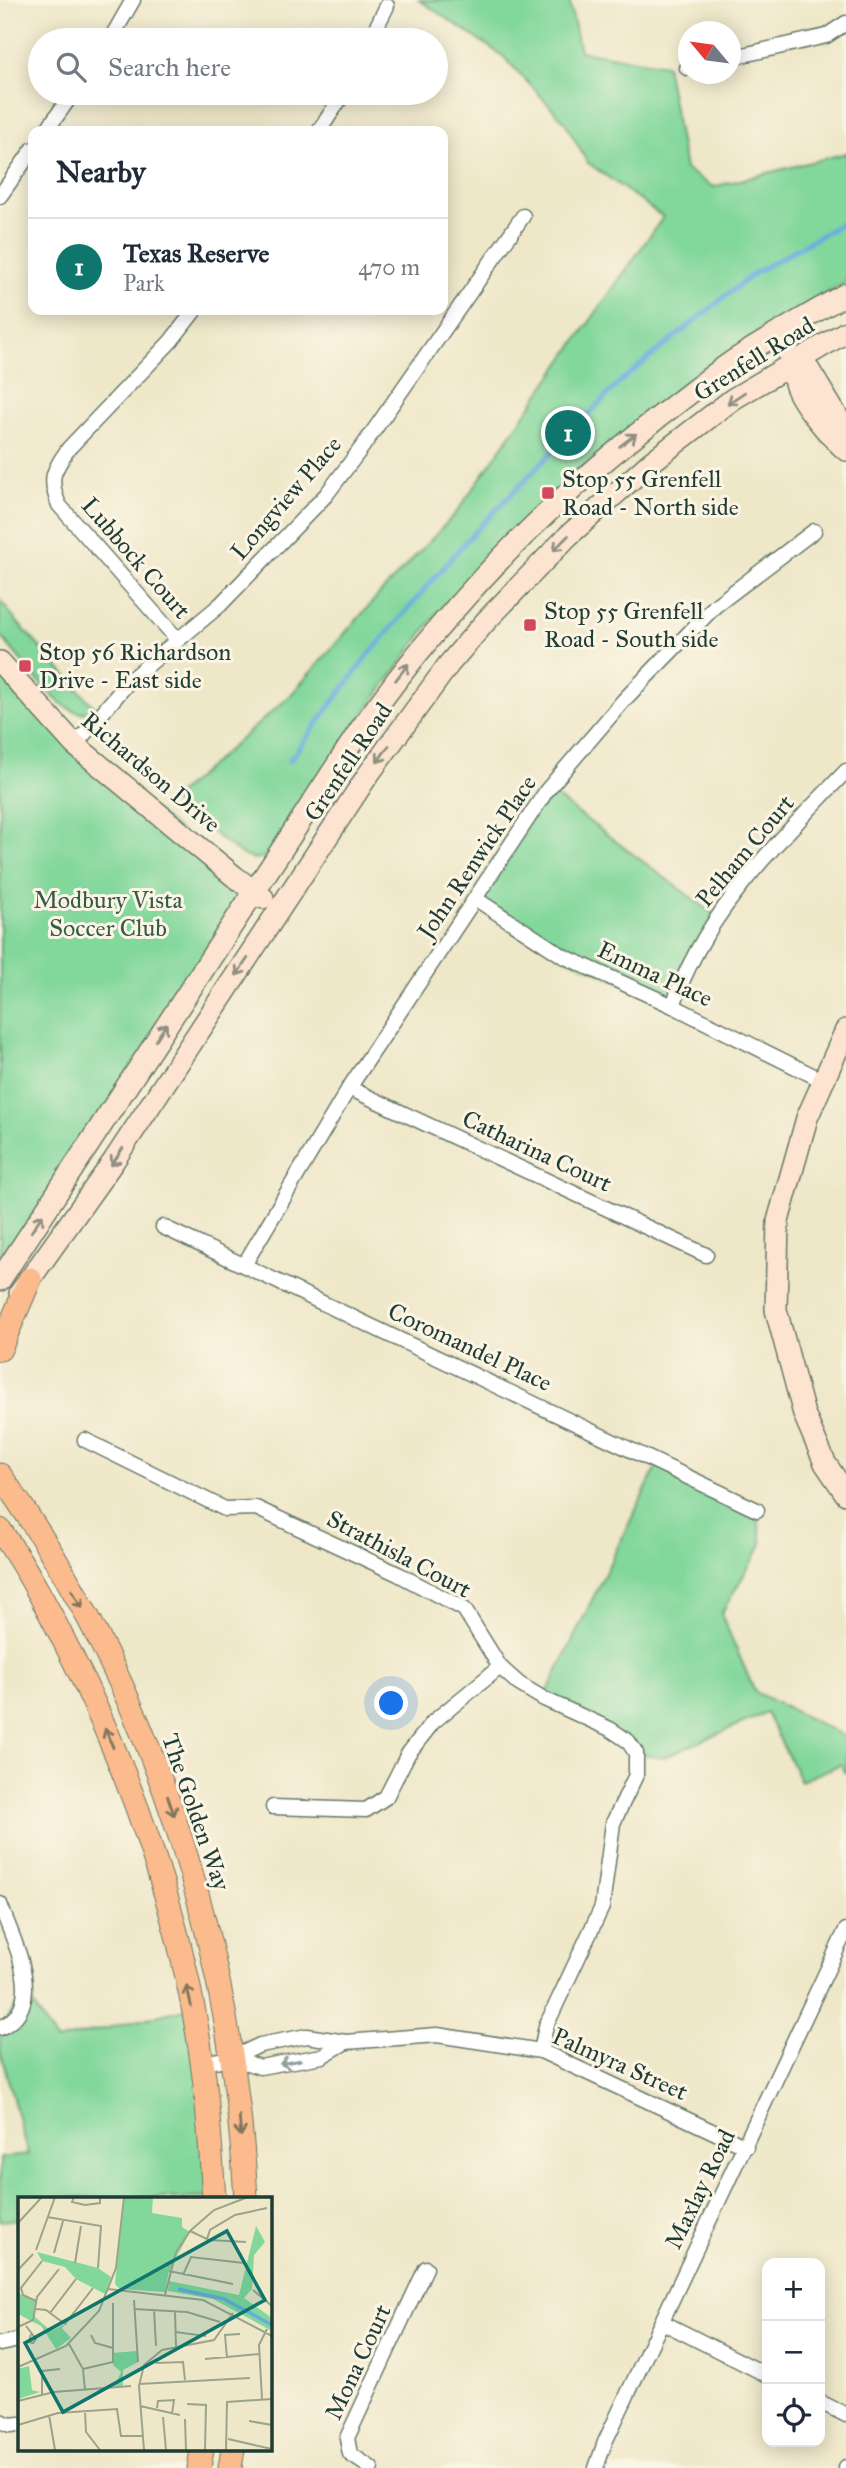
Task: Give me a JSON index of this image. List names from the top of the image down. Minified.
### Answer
{"streets":{"main road":["Grenfell Road","Richardson Drive","The Golden Way"],"street":["Longview Place","Lubbock Court","Pelham Court","John Renwick Place","Emma Place","Catharina Court","Coromandel Place","Strathisla Court","Palmyra Street","Maxlay Road","Mona Court"]},"crossings":[["Grenfell Road","Richardson Drive"],["Longview Place","Lubbock Court"],["Longview Place","Richardson Drive"],["Pelham Court","Emma Place"],["John Renwick Place","Emma Place"],["John Renwick Place","Catharina Court"],["John Renwick Place","Coromandel Place"],["Strathisla Court","Palmyra Street"],["The Golden Way","Palmyra Street"],["Palmyra Street","Maxlay Road"]],"parks":["Modbury Vista Soccer Club"],"places":{"transit":["Stop 55 Grenfell Road - North side","Stop 55 Grenfell Road - South side","Stop 56 Richardson Drive - East side"]},"north":"top left","page":{"search":"Search here","heading":"Nearby","list":[{"mark":"1","name":"Texas Reserve","note":"Park","value":"470 m"}],"pins":"1","map_buttons":["+","−"]}}
